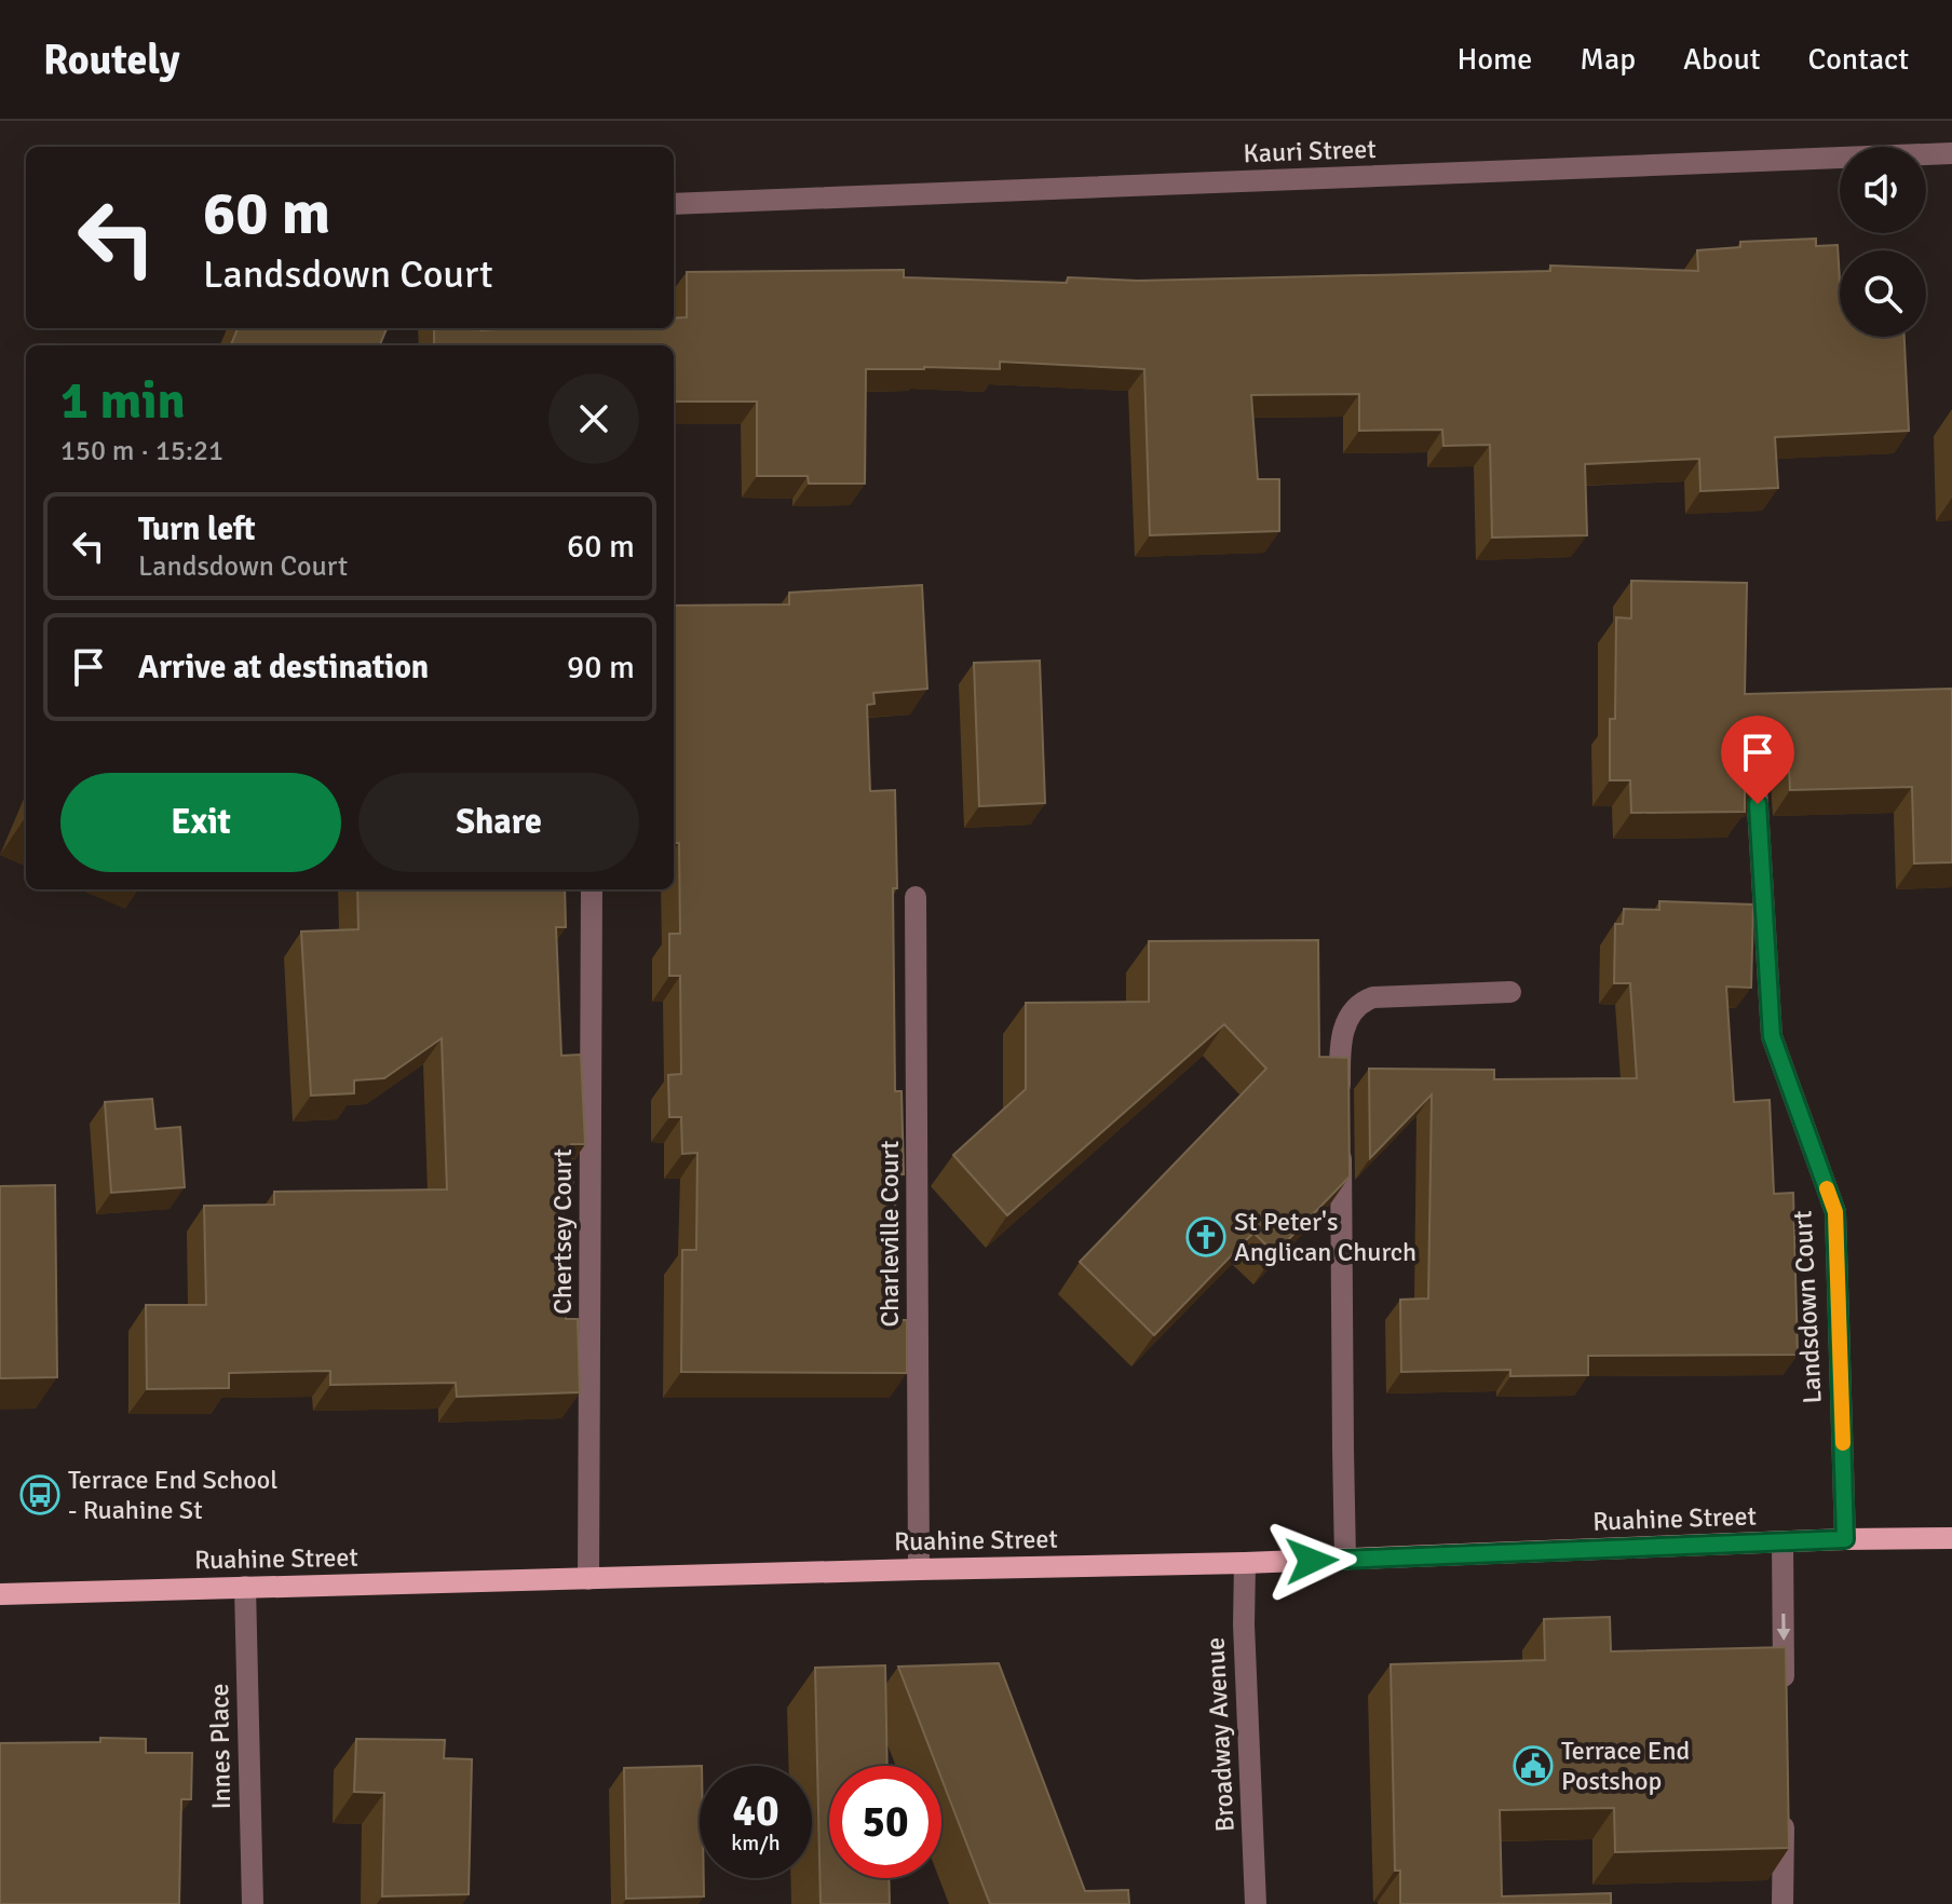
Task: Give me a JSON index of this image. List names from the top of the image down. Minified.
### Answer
{"streets":{"main road":["Ruahine Street"],"street":["Kauri Street","Chertsey Court","Charleville Court","Landsdown Court","Broadway Avenue","Innes Place"]},"crossings":[["Chertsey Court","Ruahine Street"],["Charleville Court","Ruahine Street"],["Landsdown Court","Ruahine Street"],["Ruahine Street","Broadway Avenue"],["Ruahine Street","Innes Place"]],"places":{"church":["St Peter's Anglican Church"],"bus stop":["Terrace End School - Ruahine St"],"public building":["Terrace End Postshop"]},"page":{"header":"Routely","nav":["Home","Map","About","Contact"],"turn":["60 m","Landsdown Court"],"heading":["1 min","150 m · 15:21"],"list":[{"name":"Turn left","note":"Landsdown Court","value":"60 m"},{"name":"Arrive at destination","value":"90 m"}],"buttons":["Exit","Share"],"speed":"40 km/h","limit":"50"}}
